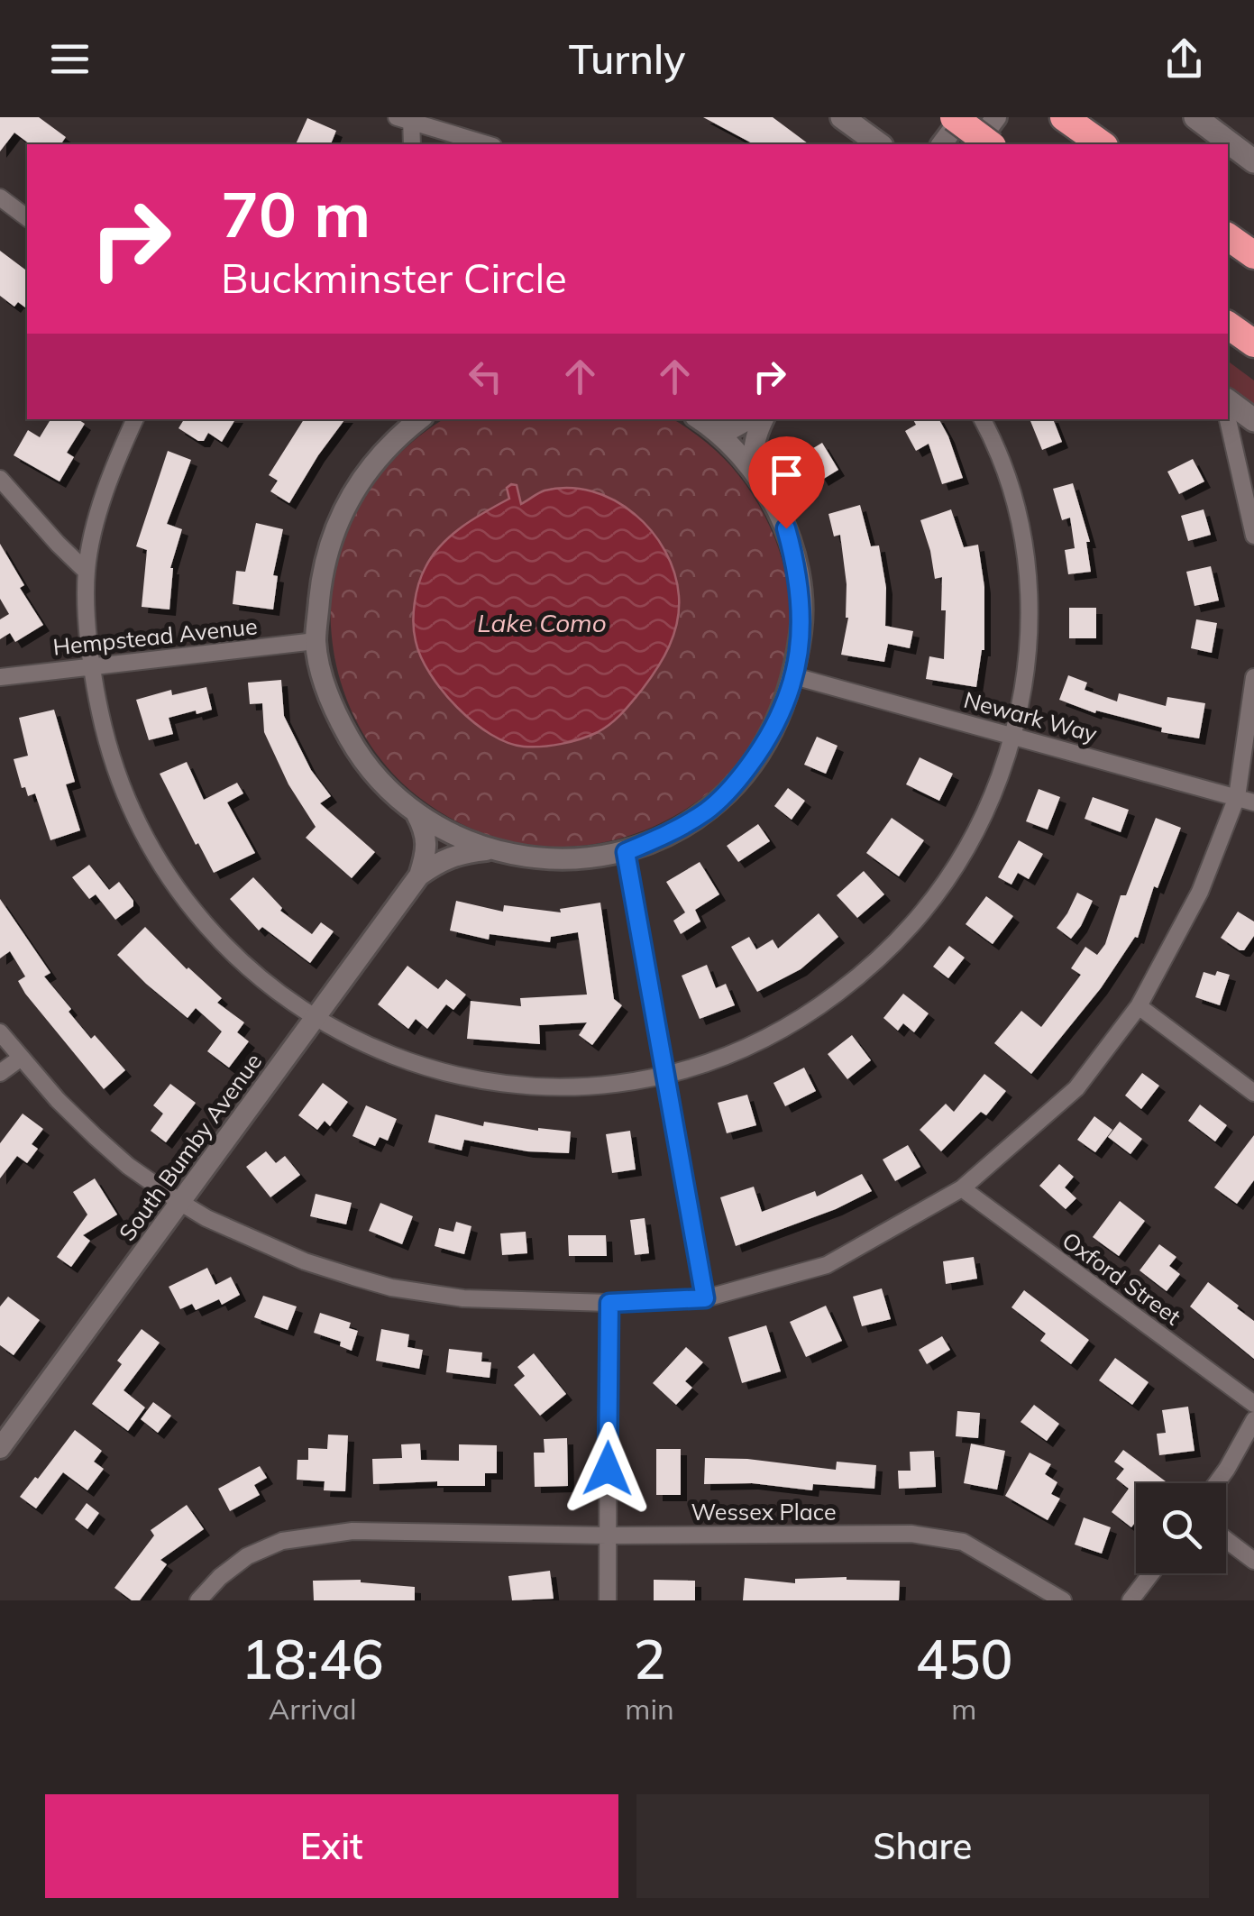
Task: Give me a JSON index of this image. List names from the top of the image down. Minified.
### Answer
{"streets":{"street":["Hempstead Avenue","Newark Way","South Bumby Avenue","Oxford Street","Wessex Place"]},"water":["Lake Como"],"page":{"header":"Turnly","turn":["70 m","Buckminster Circle"],"eta":["18:46","Arrival","2","min","450","m"],"buttons":["Exit","Share"]}}
